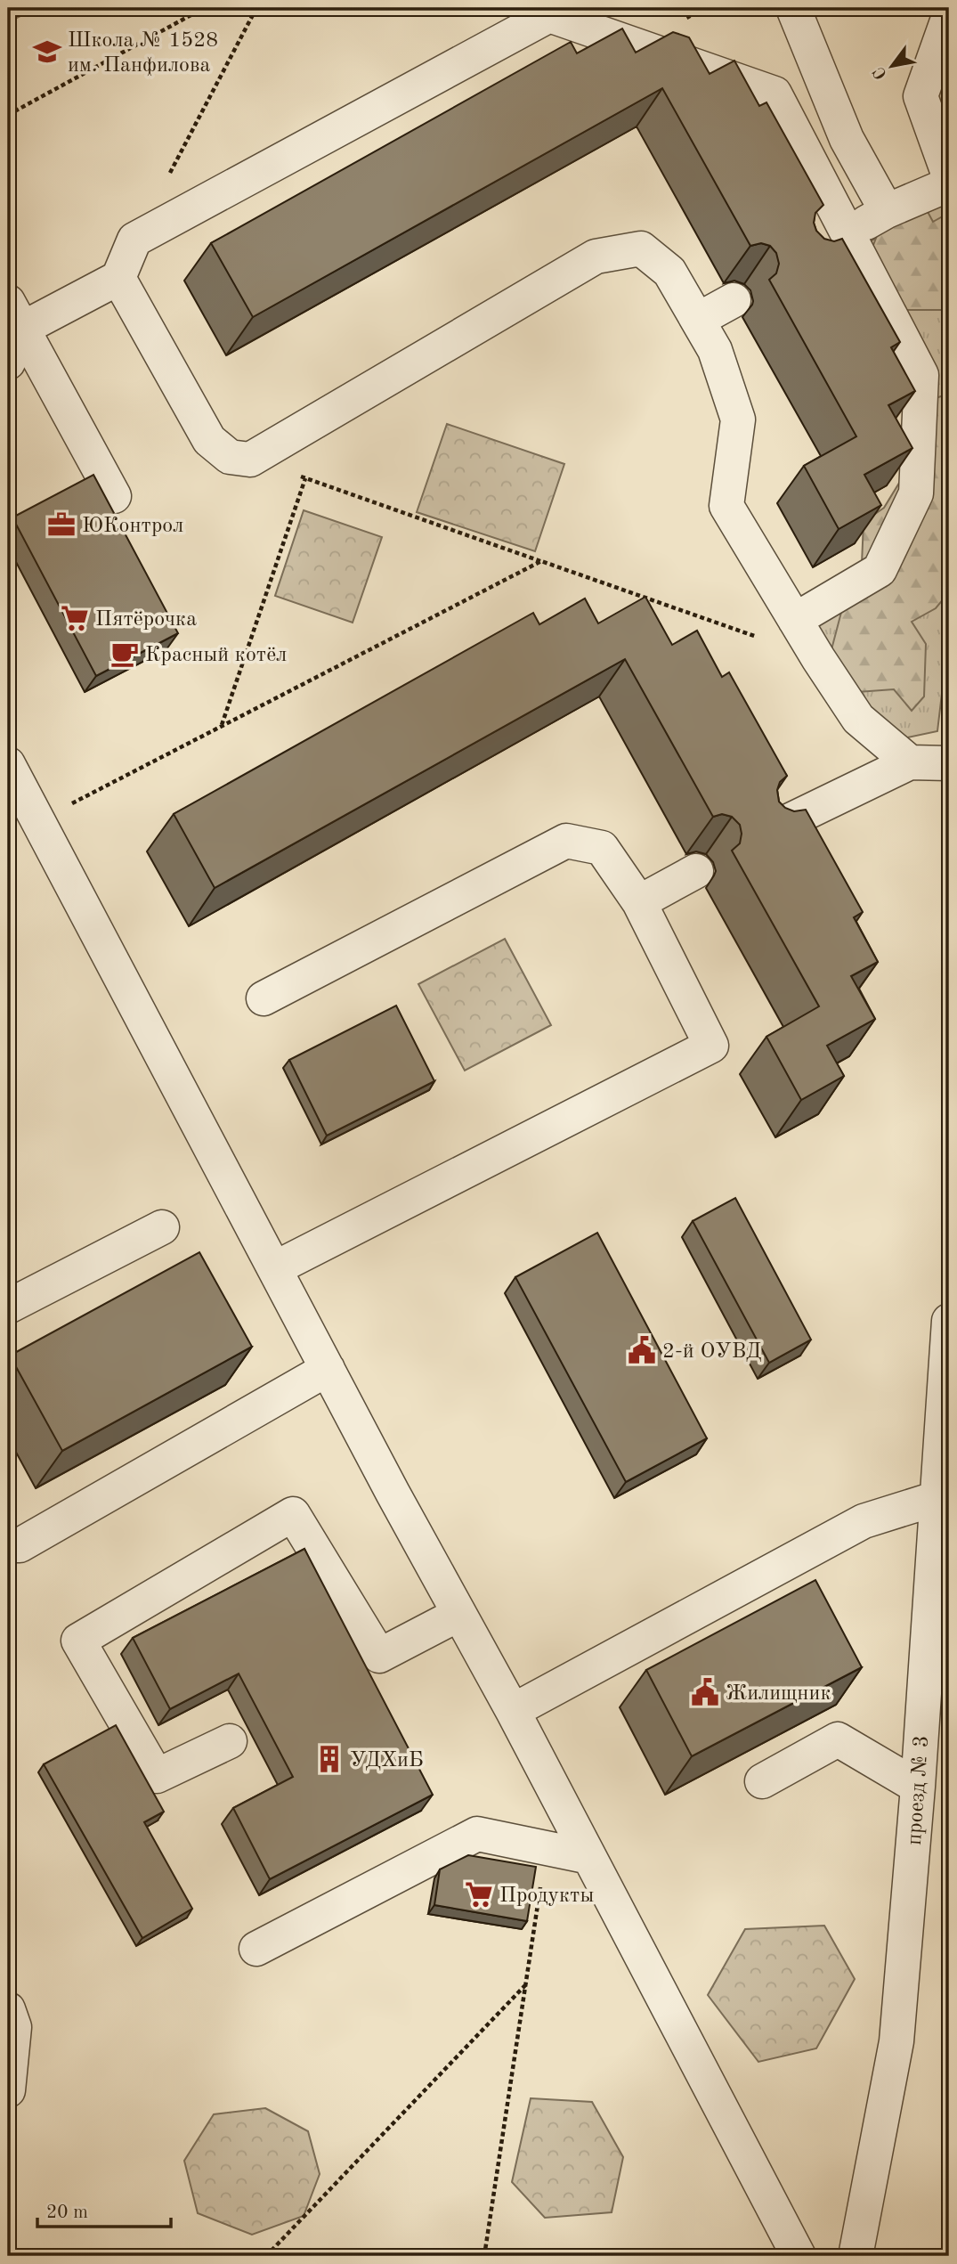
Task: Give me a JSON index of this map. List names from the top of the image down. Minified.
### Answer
{"streets":{"street":["проезд № 3"]},"places":{"school or university":["Школа № 1528 им. Панфилова"],"office":["ЮКонтрол"],"supermarket":["Пятёрочка","Продукты"],"cafe":["Красный котёл"],"public building":["2-й ОУВД","Жилищник"],"building":["УДХиБ"]},"scale_bar":"20 m","north":"bottom left"}
